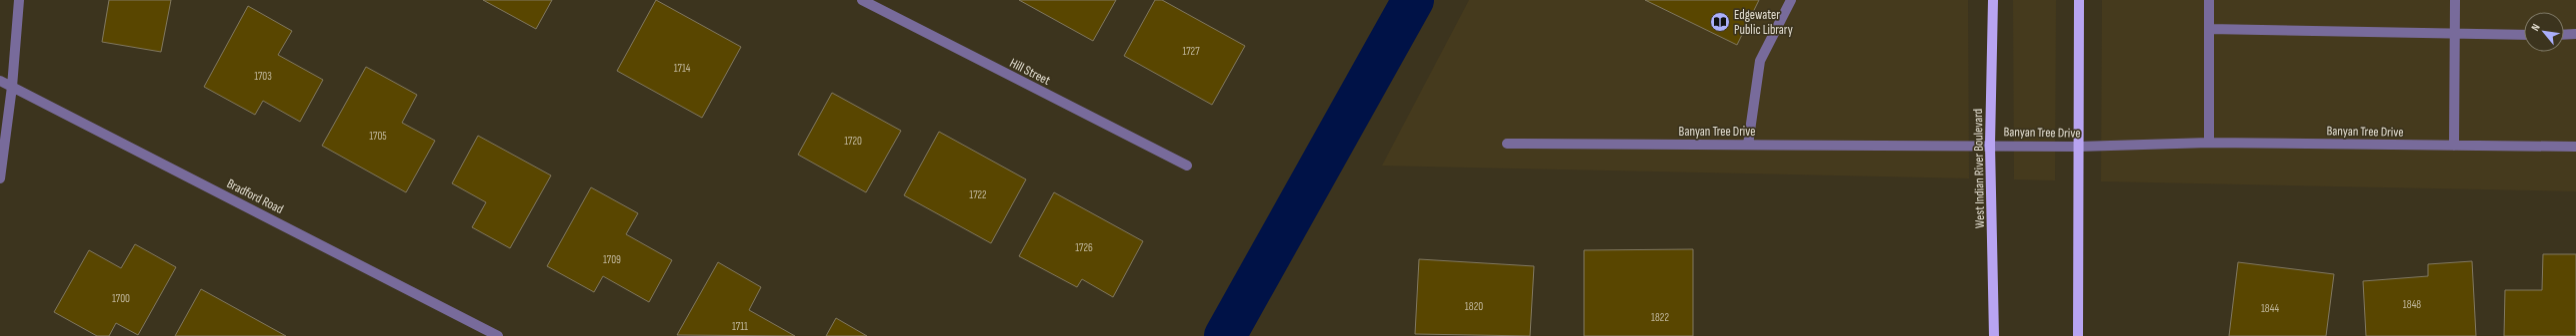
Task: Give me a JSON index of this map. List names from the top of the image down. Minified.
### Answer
{"streets":{"main road":["West Indian River Boulevard"],"street":["Hill Street","Banyan Tree Drive","Bradford Road"]},"crossings":[["Banyan Tree Drive","West Indian River Boulevard"]],"places":{"library":["Edgewater Public Library"]},"house_numbers":["1727","1714","1703","1705","1720","1722","1726","1709","1700","1848","1820","1844","1822","1711"],"north":"top left"}
